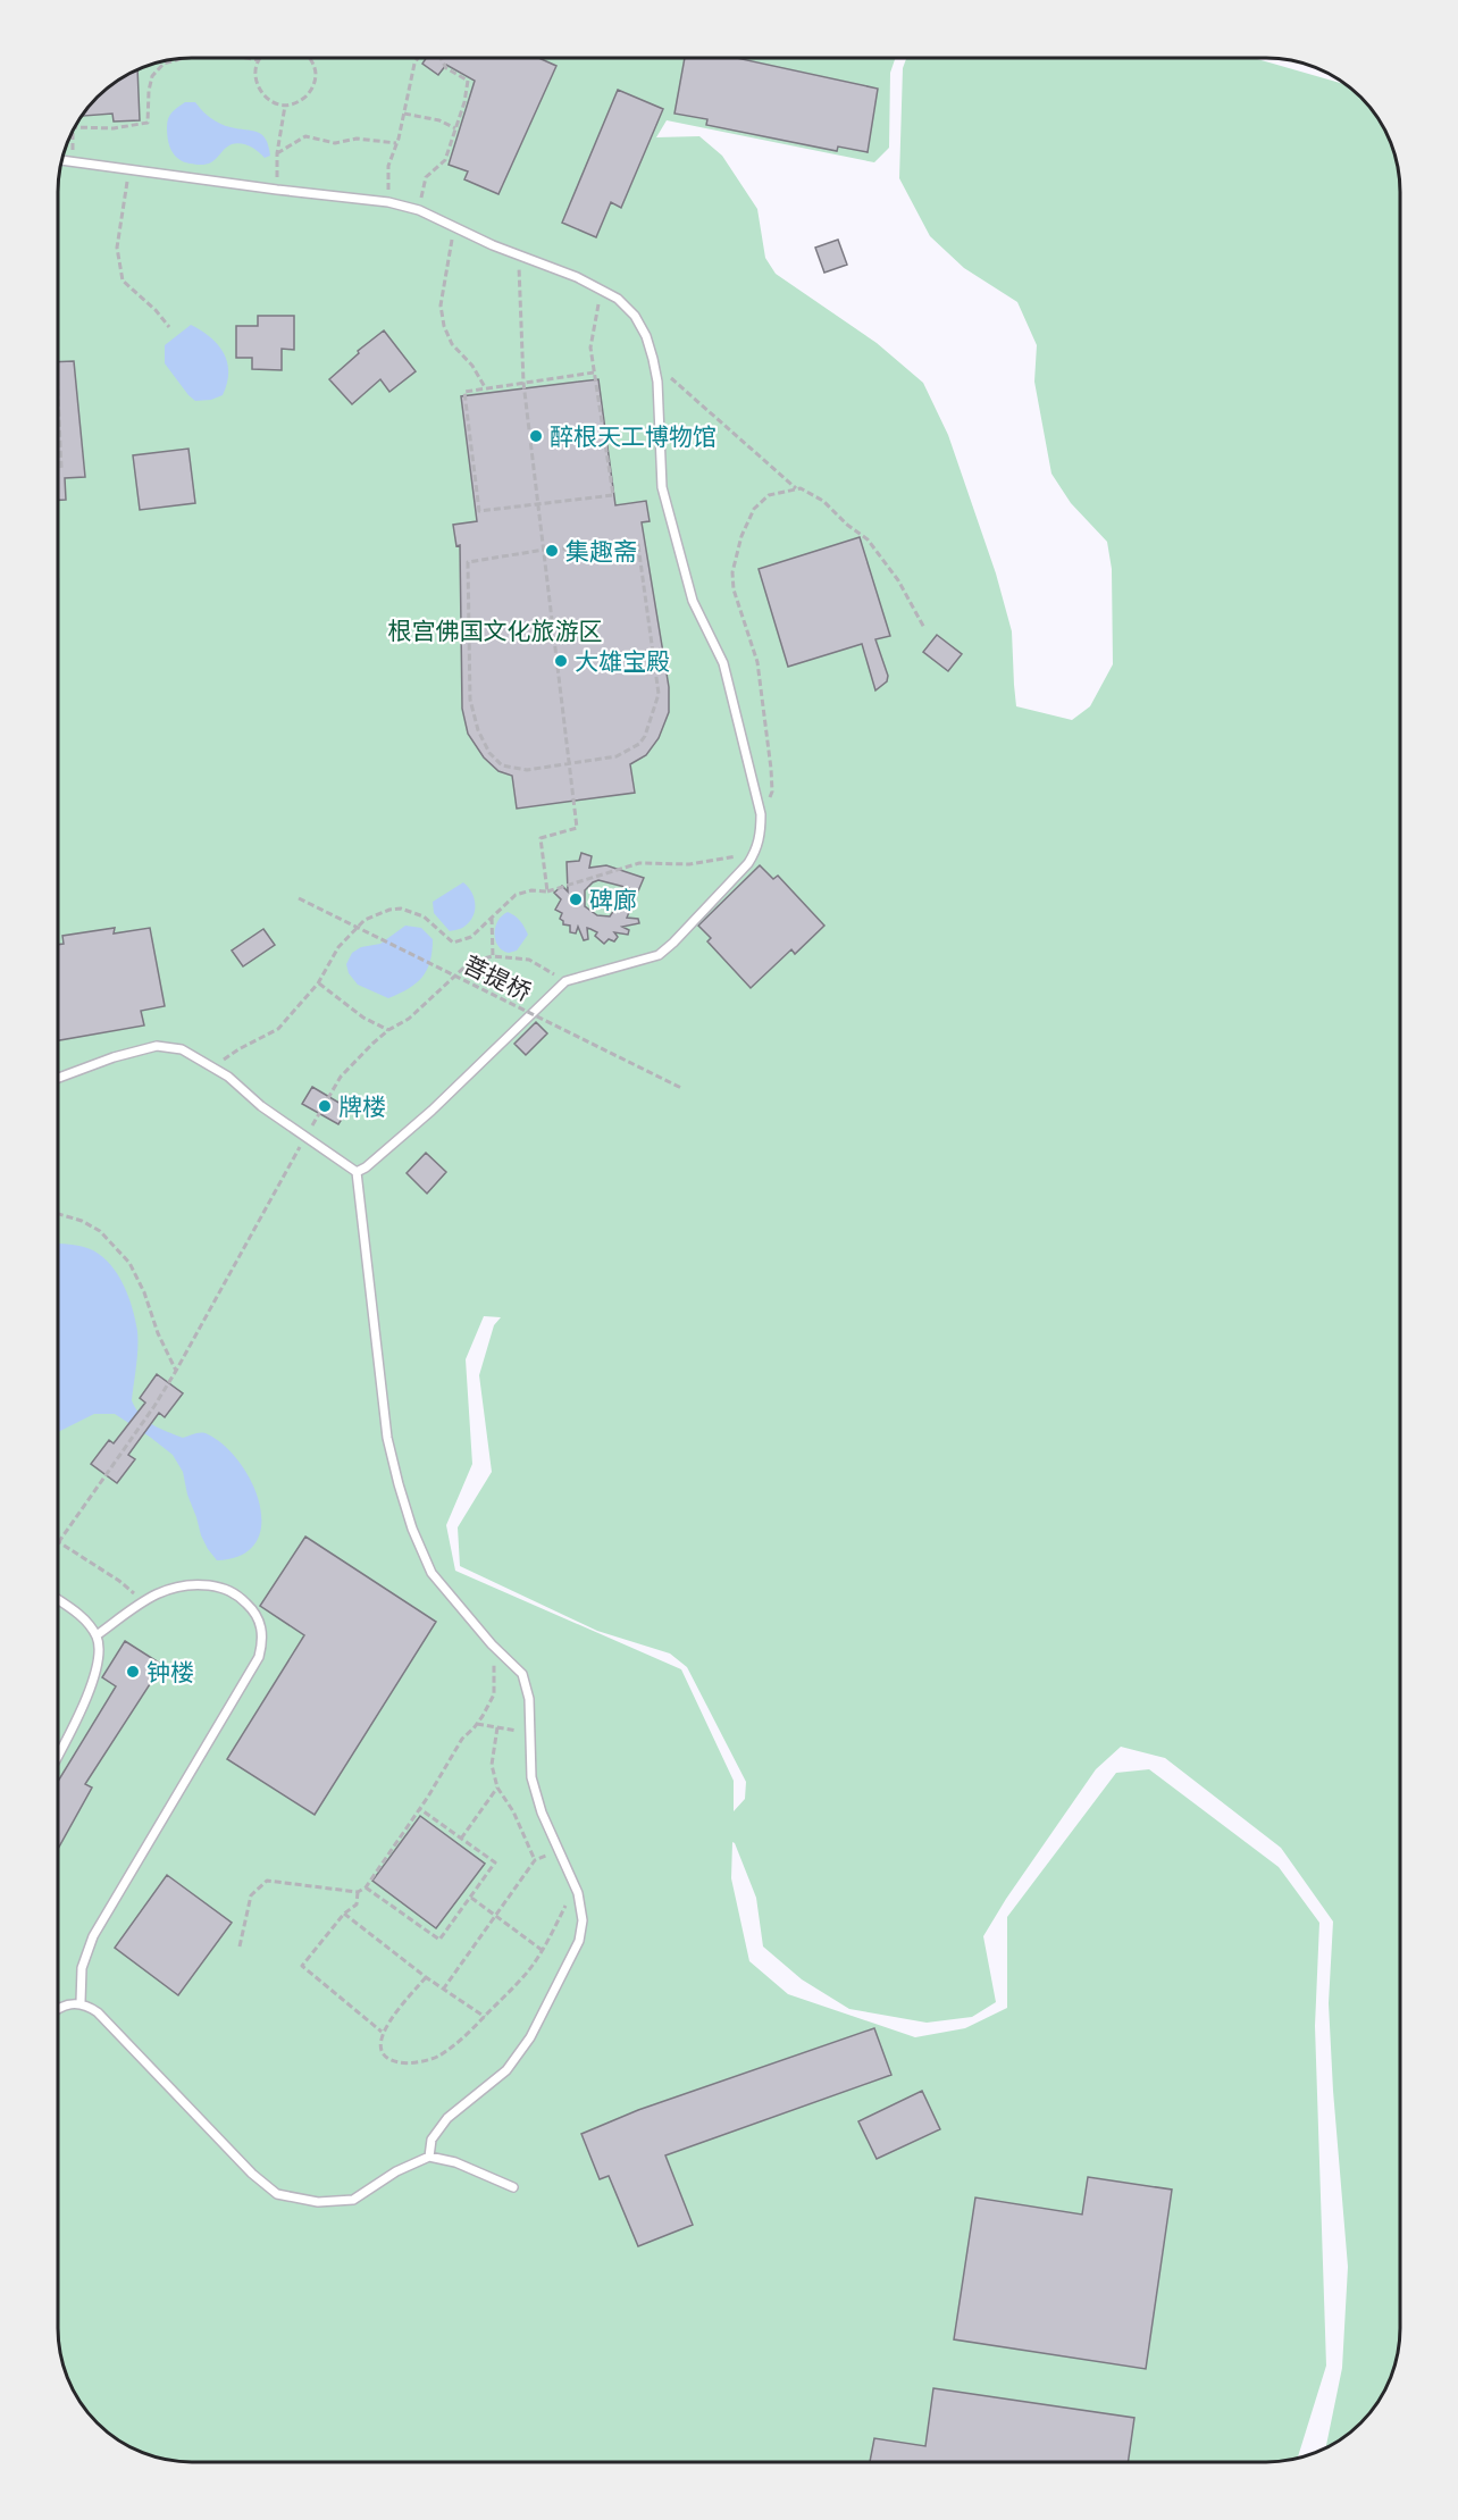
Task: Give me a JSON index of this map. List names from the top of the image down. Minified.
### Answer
{"streets":{"path":["菩提桥"]},"parks":["根宫佛国文化旅游区"],"places":["醉根天工博物馆","集趣斋","大雄宝殿","碑廊","牌楼","钟楼"]}
